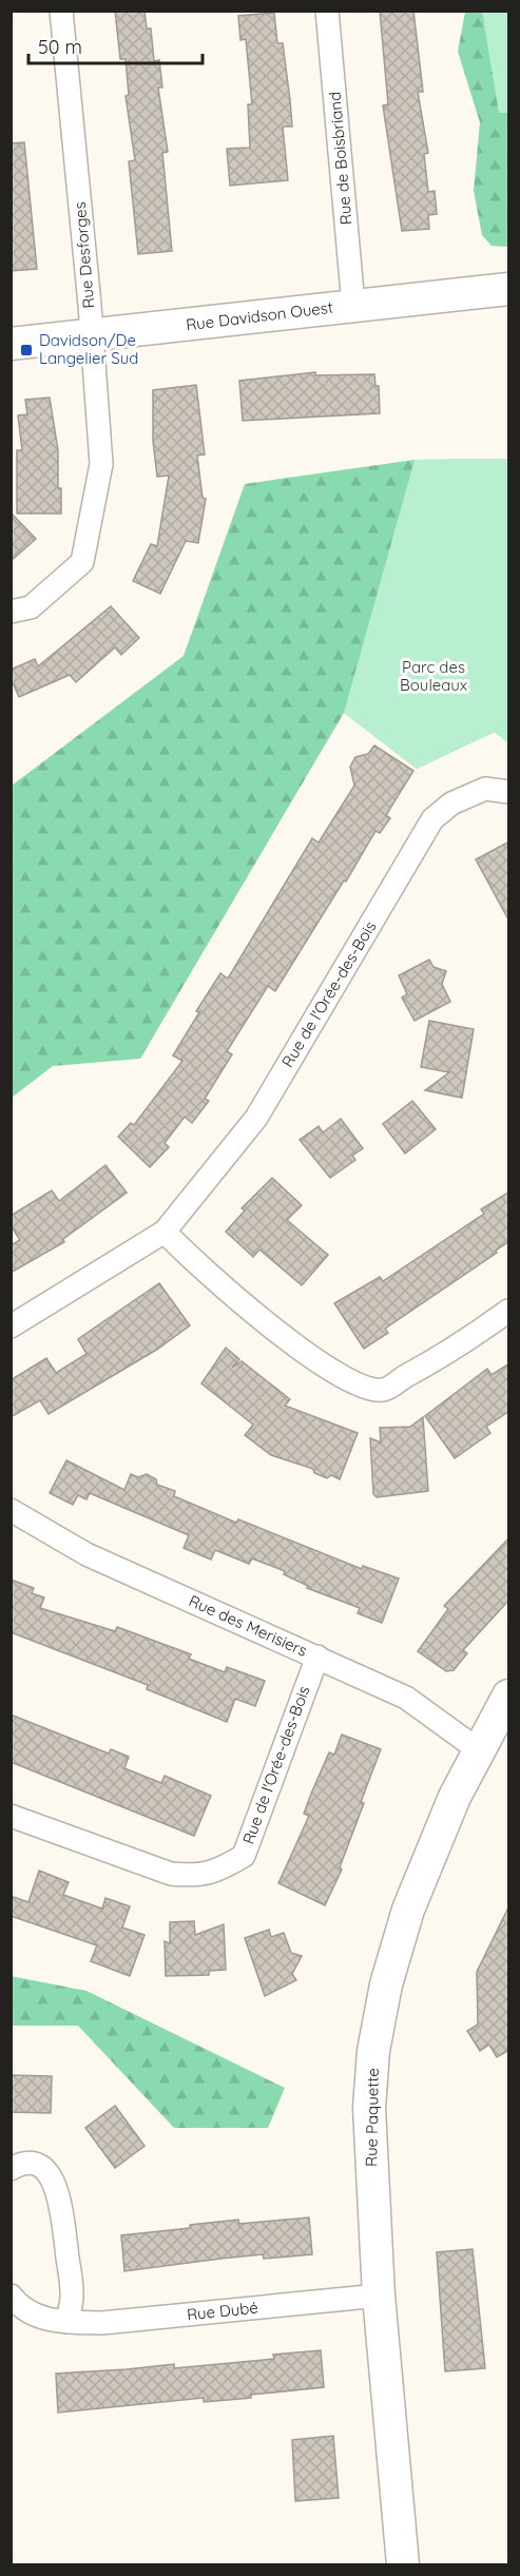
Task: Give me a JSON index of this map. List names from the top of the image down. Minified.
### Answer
{"streets":{"street":["Rue de Boisbriand","Rue Desforges","Rue Davidson Ouest","Rue de l'Orée-des-Bois","Rue des Merisiers","Rue Paquette","Rue Dubé"]},"crossings":[["Rue de Boisbriand","Rue Davidson Ouest"],["Rue Desforges","Rue Davidson Ouest"],["Rue de l'Orée-des-Bois","Rue des Merisiers"],["Rue des Merisiers","Rue Paquette"],["Rue Paquette","Rue Dubé"]],"parks":["Parc des Bouleaux"],"places":{"transit":["Davidson/De Langelier Sud"]},"scale_bar":"50 m"}
